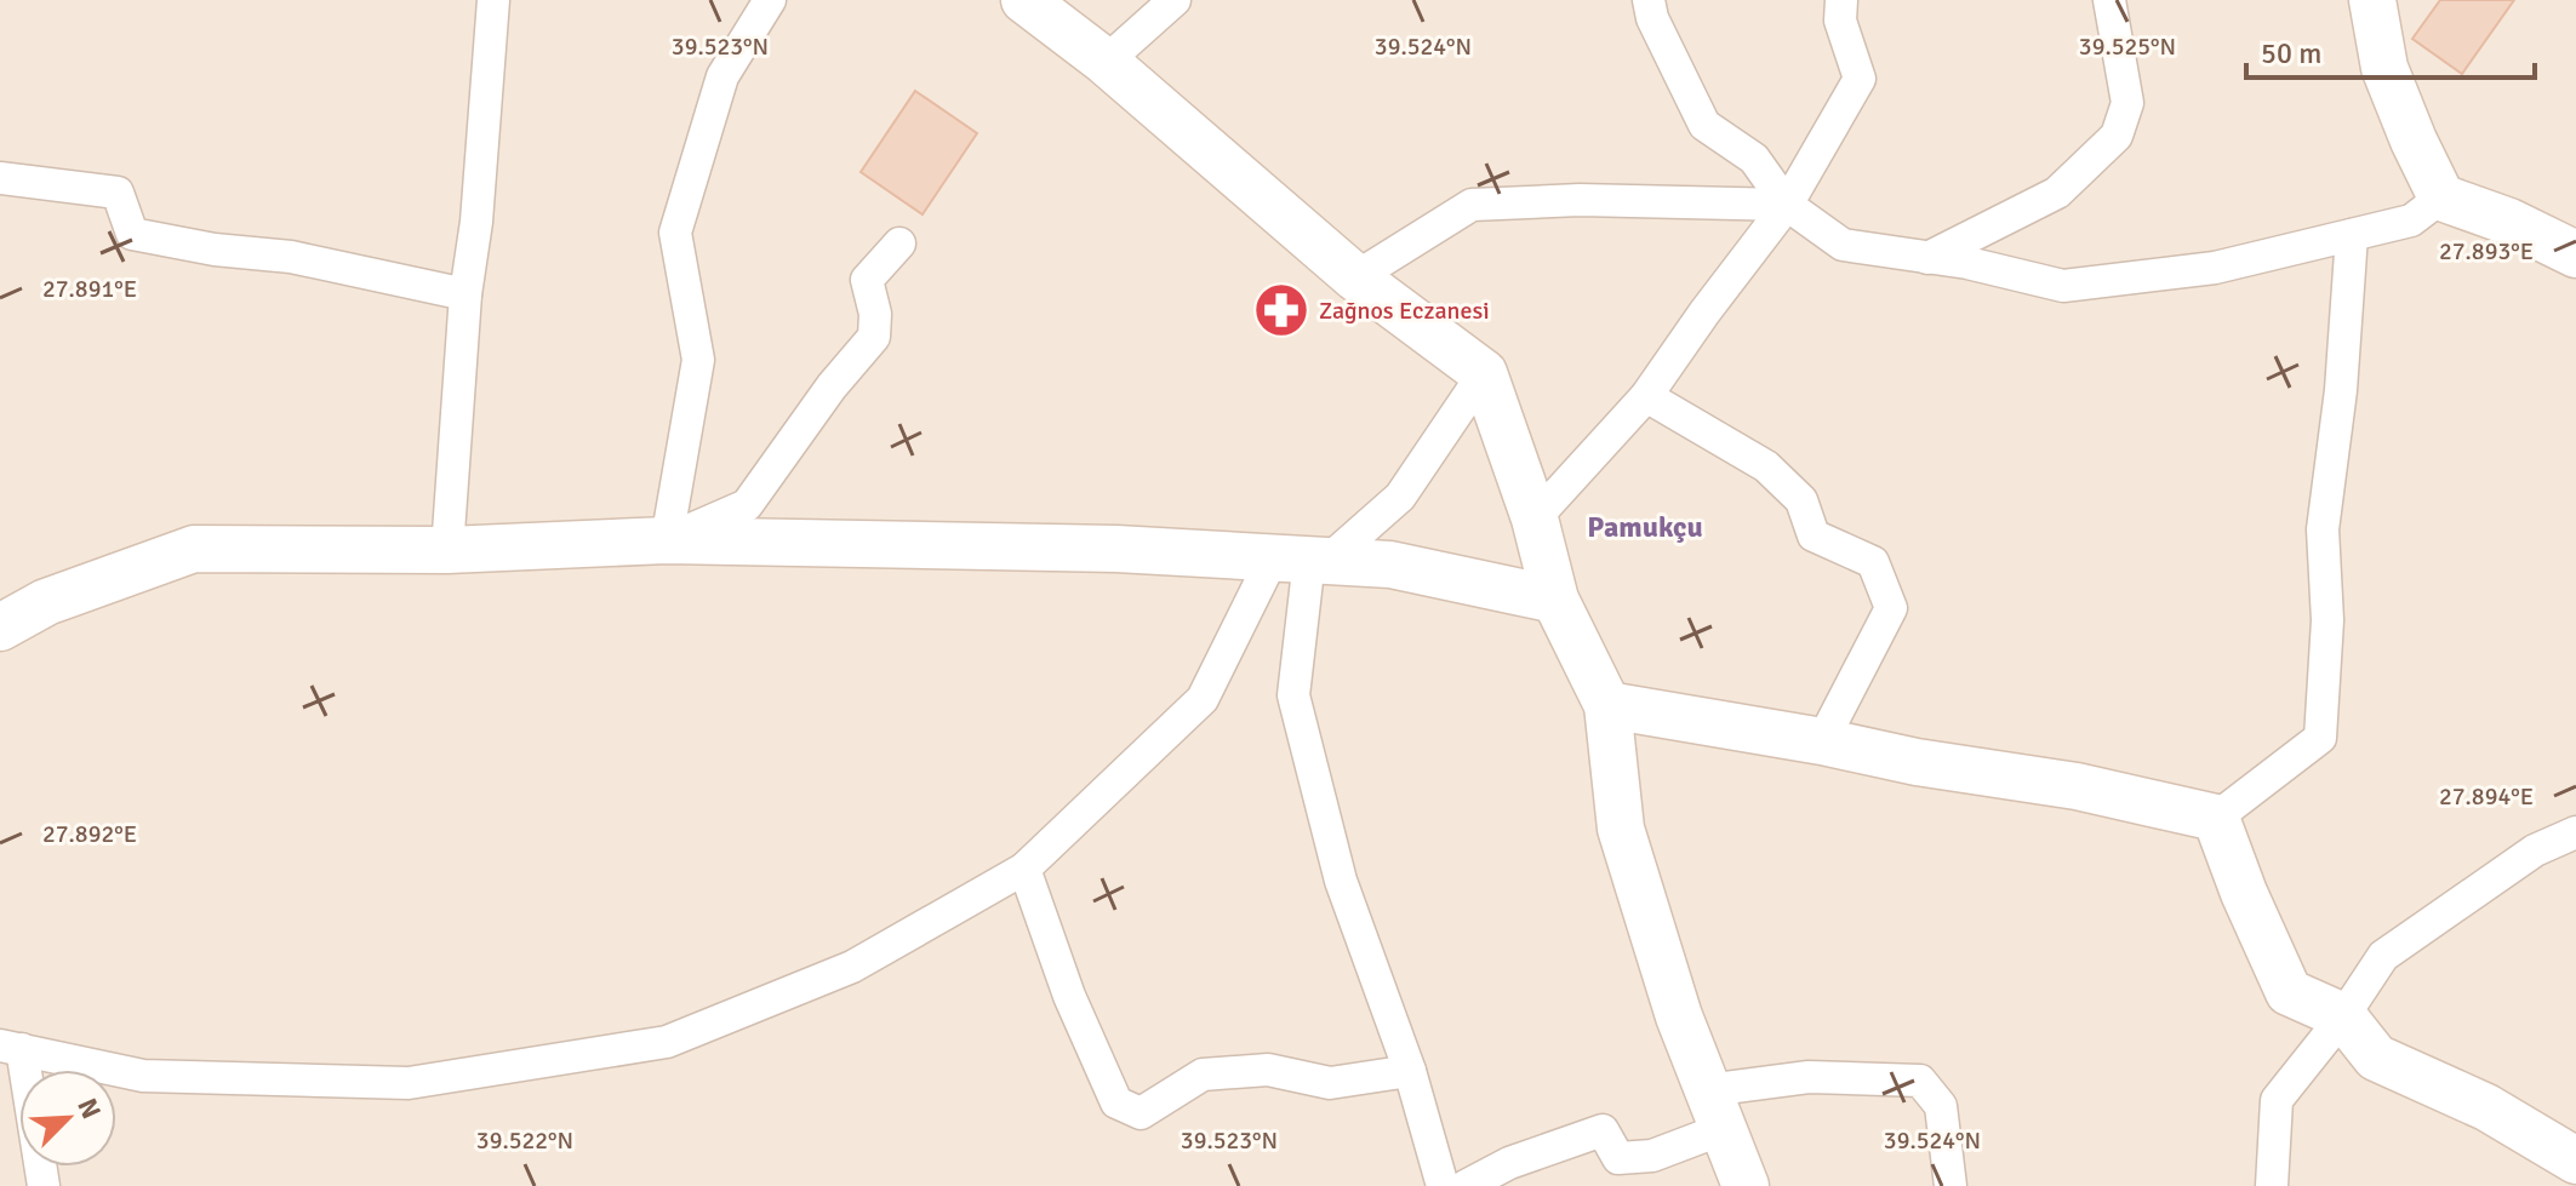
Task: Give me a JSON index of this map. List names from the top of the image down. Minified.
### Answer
{"districts":["Pamukçu"],"places":{"pharmacy":["Zağnos Eczanesi"]},"scale_bar":"50 m","north":"top right","coordinates":["39.525°N","39.523°N","39.524°N","27.893°E","27.891°E","27.894°E","27.892°E","39.522°N"]}
